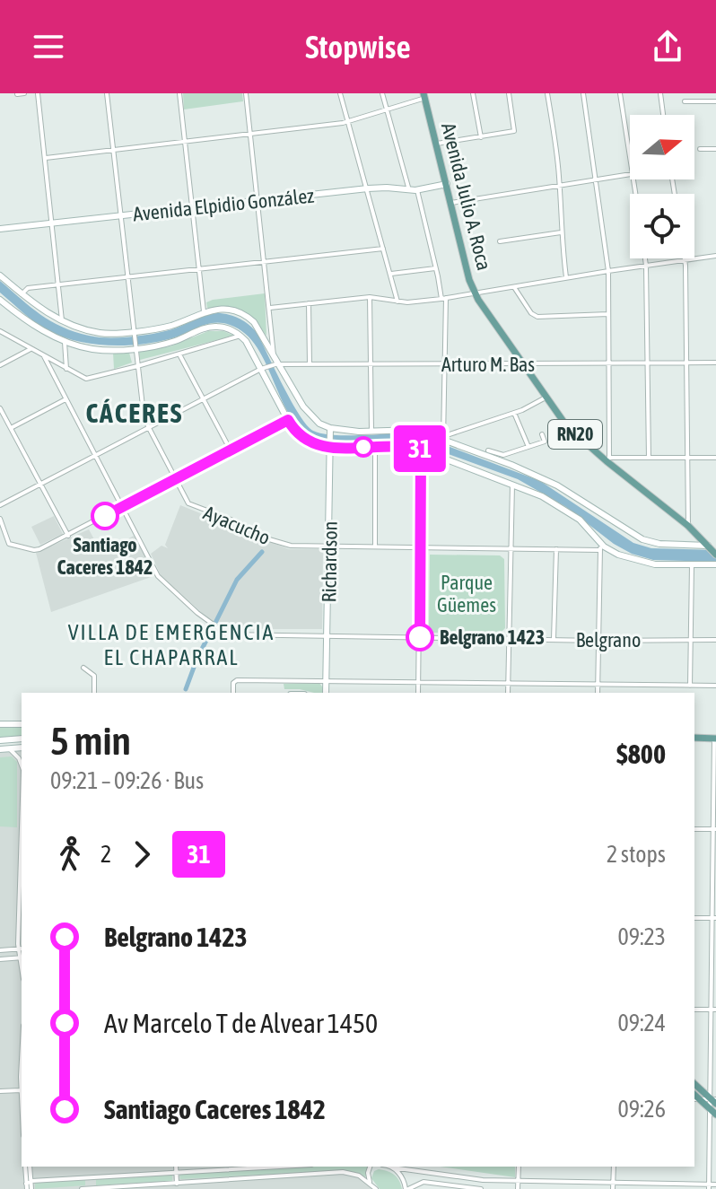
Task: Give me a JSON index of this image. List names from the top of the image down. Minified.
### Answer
{"streets":{"main road":["Avenida Julio A. Roca","Avenida Elpidio González","RN20","Richardson"],"street":["Arturo M. Bas","Ayacucho","Belgrano"]},"crossings":[["Avenida Julio A. Roca","Avenida Elpidio González"],["Avenida Julio A. Roca","Arturo M. Bas"],["Avenida Elpidio González","Ayacucho"],["Arturo M. Bas","Ayacucho"],["Arturo M. Bas","Belgrano"],["Ayacucho","Richardson"],["Richardson","Belgrano"]],"districts":["CÁCERES","VILLA DE EMERGENCIA EL CHAPARRAL"],"parks":["Parque Güemes"],"places":["Santiago Caceres 1842","Belgrano 1423"],"lines":["bus line 31"],"north":"right","page":{"header":"Stopwise","on_map":"31","heading":["5 min","09:21 – 09:26 · Bus","$800"],"legs":["2","31","2 stops"],"list":[{"name":"Belgrano 1423","value":"09:23"},{"name":"Av Marcelo T de Alvear 1450","value":"09:24"},{"name":"Santiago Caceres 1842","value":"09:26"}]}}
